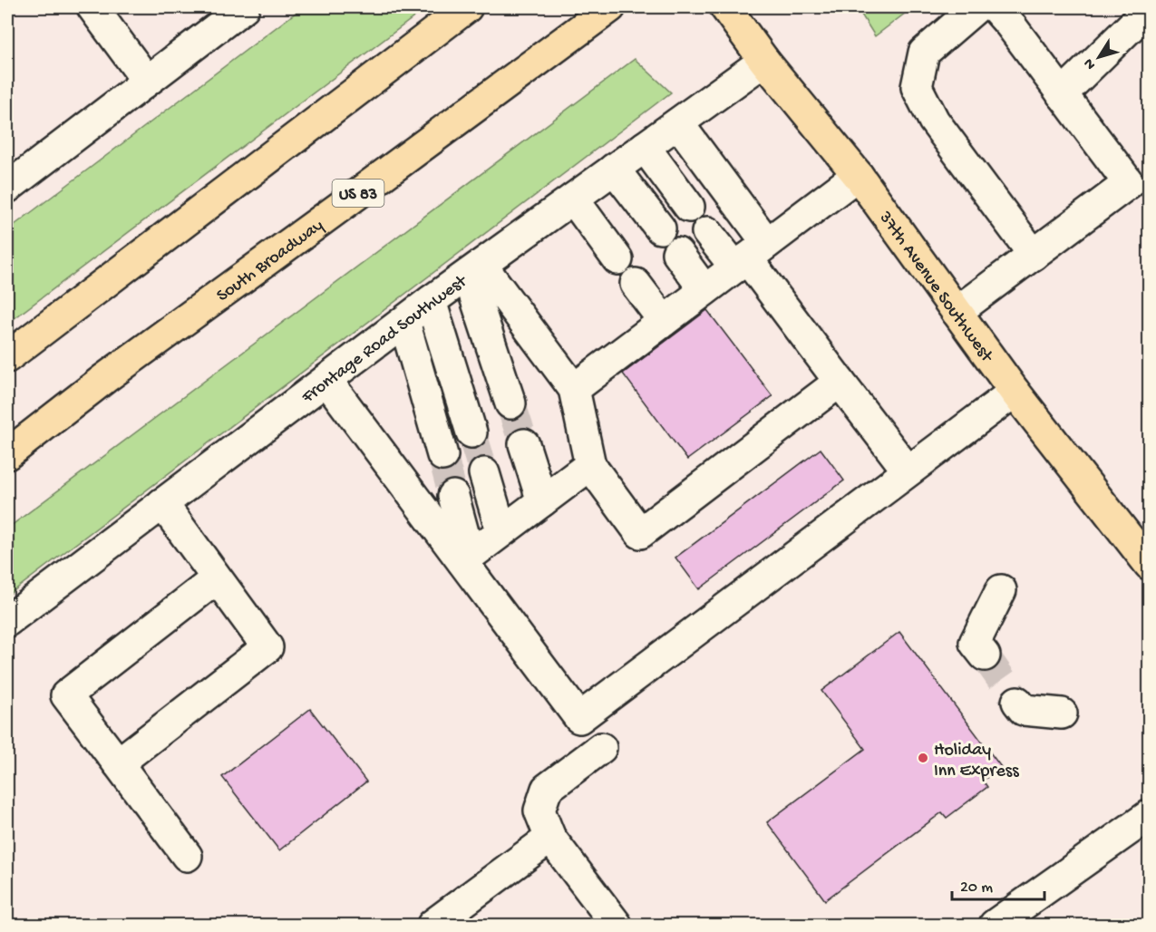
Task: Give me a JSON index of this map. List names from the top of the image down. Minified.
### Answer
{"streets":{"main road":["US 83","South Broadway","37th Avenue Southwest"],"street":["Frontage Road Southwest"]},"crossings":[["37th Avenue Southwest","Frontage Road Southwest"]],"places":["Holiday Inn Express"],"scale_bar":"20 m","north":"bottom left"}
